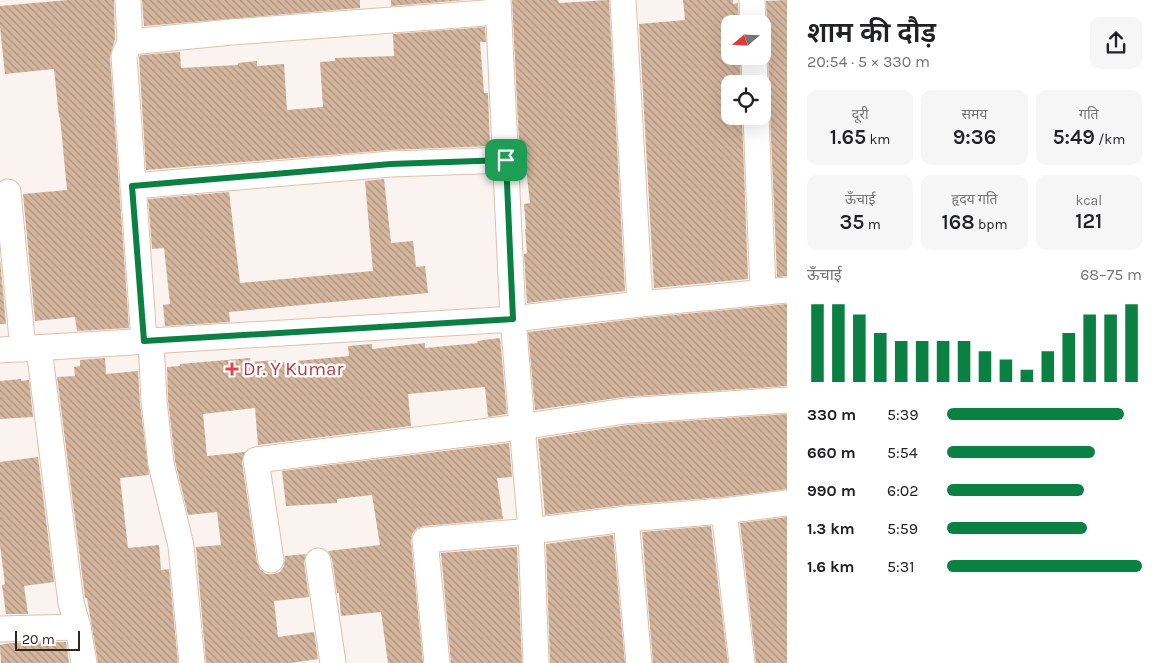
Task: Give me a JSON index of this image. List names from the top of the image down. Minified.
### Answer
{"places":{"health":["Dr. Y Kumar"]},"scale_bar":"20 m","north":"left","page":{"heading":["शाम की दौड़","20:54 · 5 × 330 m"],"stats":[["दूरी","1.65 km"],["समय","9:36"],["गति","5:49 /km"],["ऊँचाई","35 m"],["हृदय गति","168 bpm"],["kcal","121"]],"chart":["ऊँचाई","68–75 m"],"list":[{"name":"330 m","note":"5:39"},{"name":"660 m","note":"5:54"},{"name":"990 m","note":"6:02"},{"name":"1.3 km","note":"5:59"},{"name":"1.6 km","note":"5:31"}],"scale":"20 m"}}
